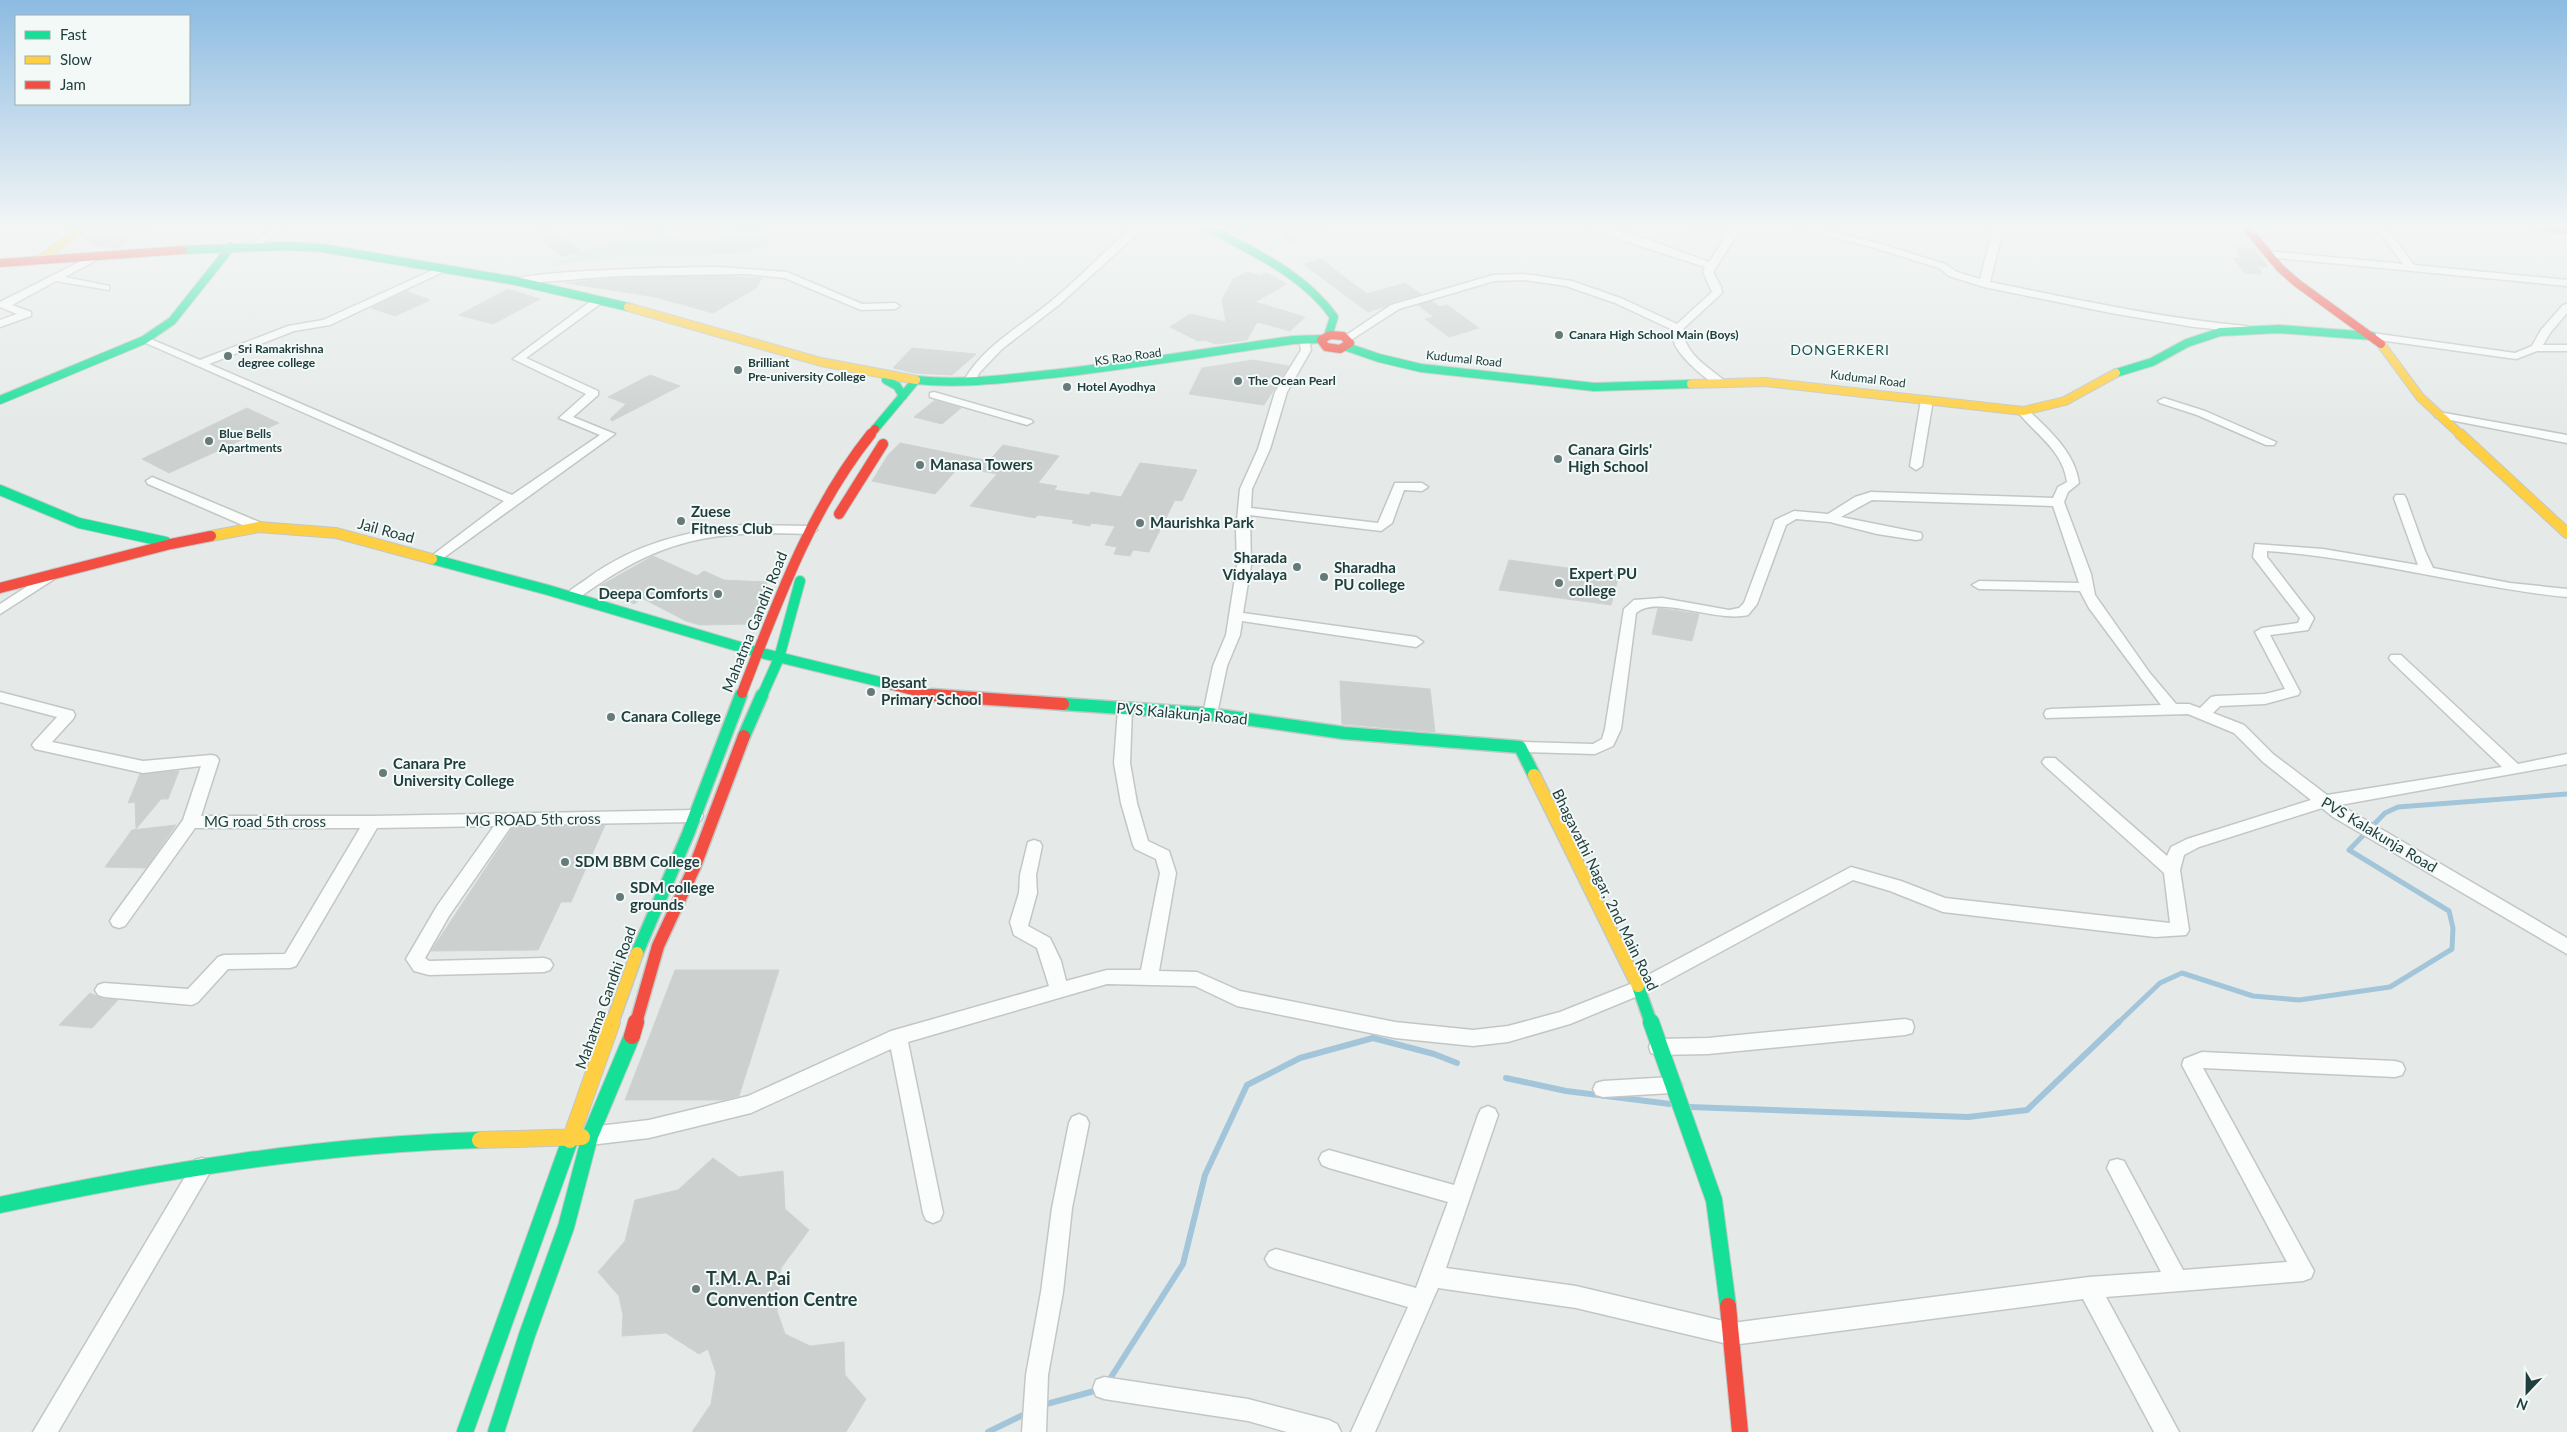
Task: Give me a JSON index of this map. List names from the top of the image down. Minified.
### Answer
{"streets":{"main road":["KS Rao Road","Kudumal Road","Jail Road","Mahatma Gandhi Road","PVS Kalakunja Road","Bhagavathi Nagar, 2nd Main Road"],"street":["MG ROAD 5th cross","MG road 5th cross"]},"crossings":[["KS Rao Road","Kudumal Road"],["KS Rao Road","Mahatma Gandhi Road"],["Jail Road","Mahatma Gandhi Road"],["Jail Road","PVS Kalakunja Road"],["Mahatma Gandhi Road","PVS Kalakunja Road"],["Mahatma Gandhi Road","MG ROAD 5th cross"],["PVS Kalakunja Road","Bhagavathi Nagar, 2nd Main Road"],["MG ROAD 5th cross","MG road 5th cross"]],"districts":["DONGERKERI"],"places":["Canara High School Main (Boys)","Sri Ramakrishna degree college","Brilliant Pre-university College","The Ocean Pearl","Hotel Ayodhya","Blue Bells Apartments","Canara Girls' High School","Manasa Towers","Zuese Fitness Club","Maurishka Park","Sharada Vidyalaya","Sharadha PU college","Expert PU college","Deepa Comforts","Besant Primary School","Canara College","Canara Pre University College","SDM BBM College","SDM college grounds","T.M. A. Pai Convention Centre"],"legend":["Fast","Slow","Jam"],"north":"bottom"}
